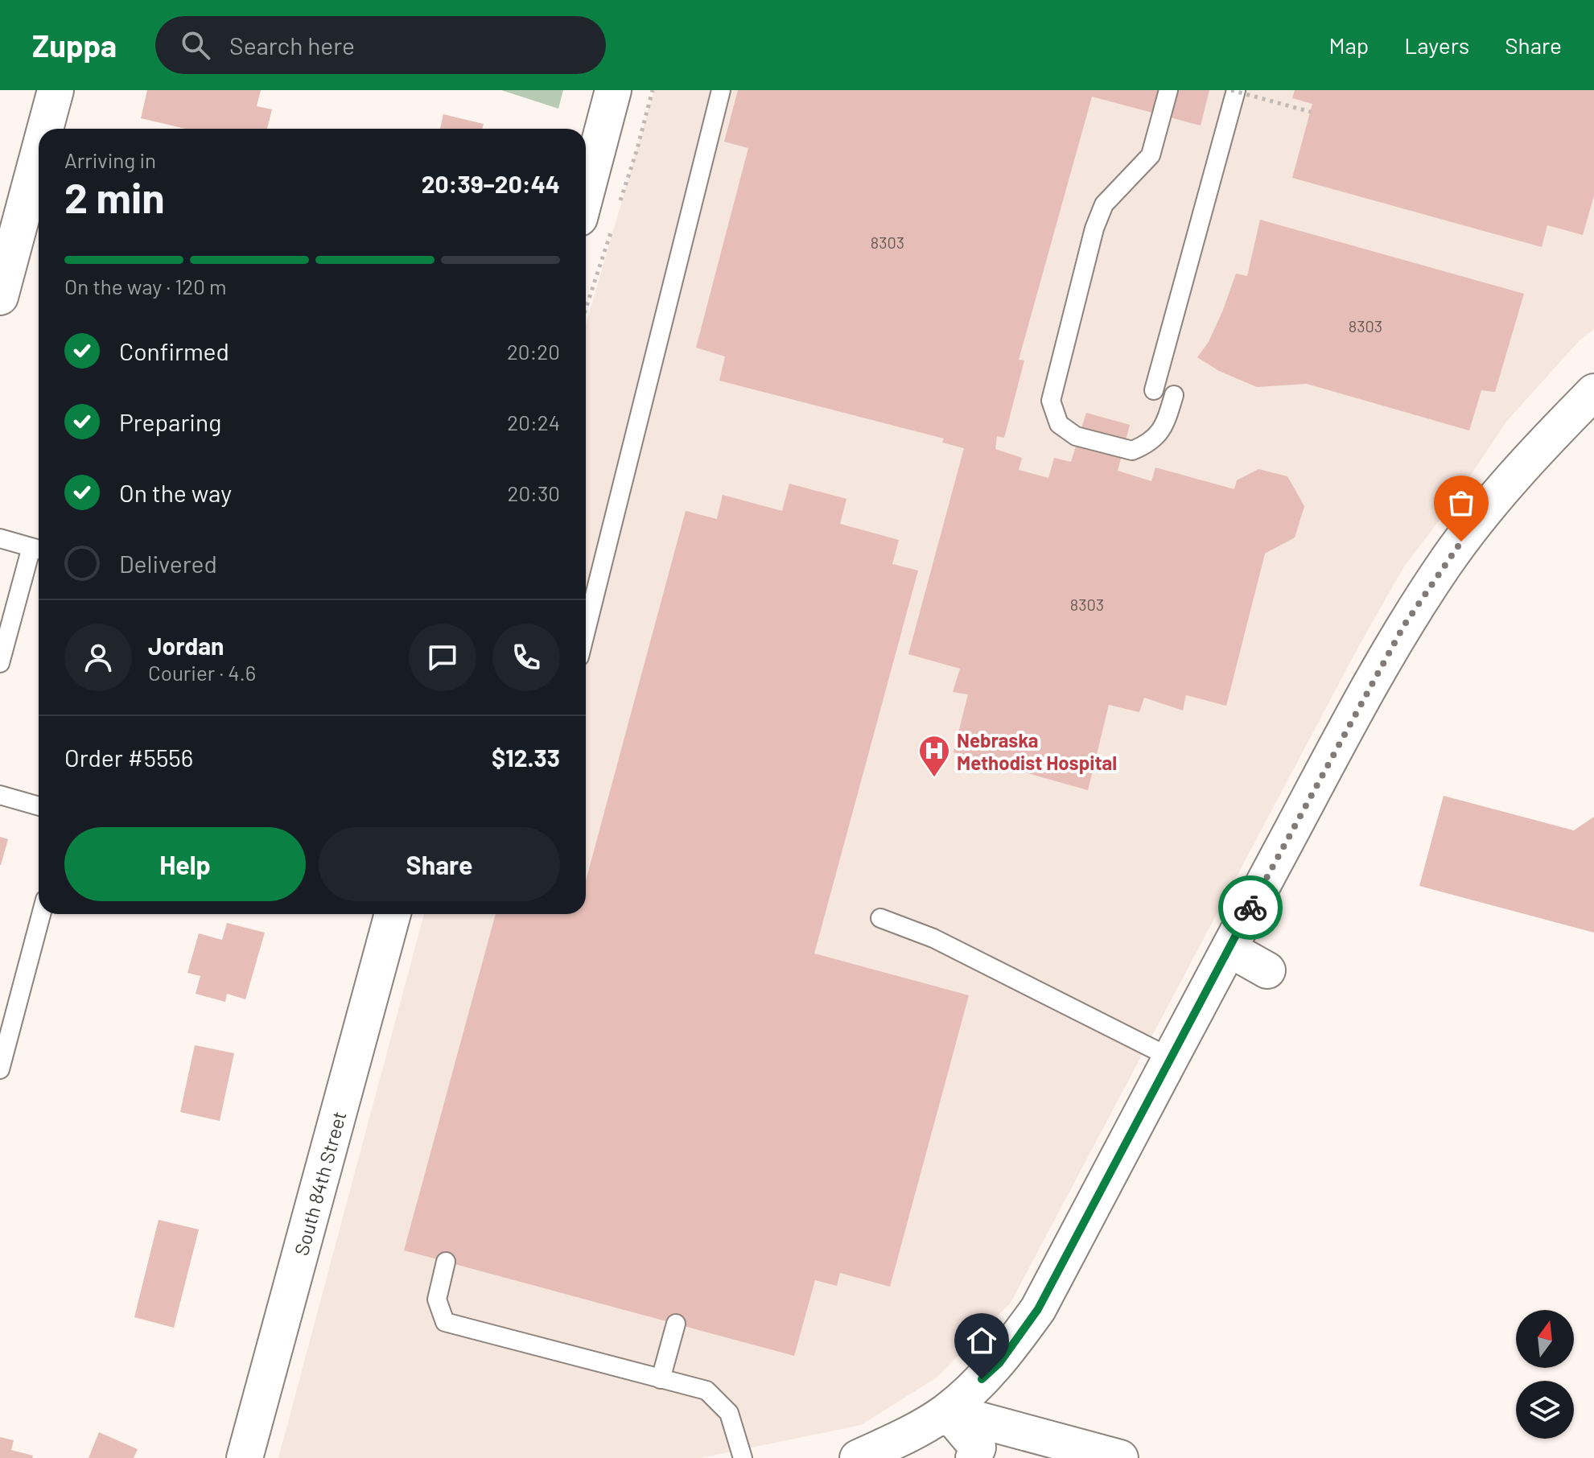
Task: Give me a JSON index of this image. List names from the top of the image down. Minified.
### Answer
{"streets":{"street":["South 84th Street"]},"places":{"hospital":["Nebraska Methodist Hospital"]},"house_numbers":["8303","8303","8303"],"north":"top","page":{"header":"Zuppa","search":"Search here","nav":["Map","Layers","Share"],"heading":["2 min","Arriving in","20:39–20:44"],"panel":["Jordan","Courier · 4.6","Order #5556","$12.33"],"bar":"On the way · 120 m","list":[["Confirmed","20:20"],["Preparing","20:24"],["On the way","20:30"],"Delivered"],"buttons":["Help","Share"]}}
